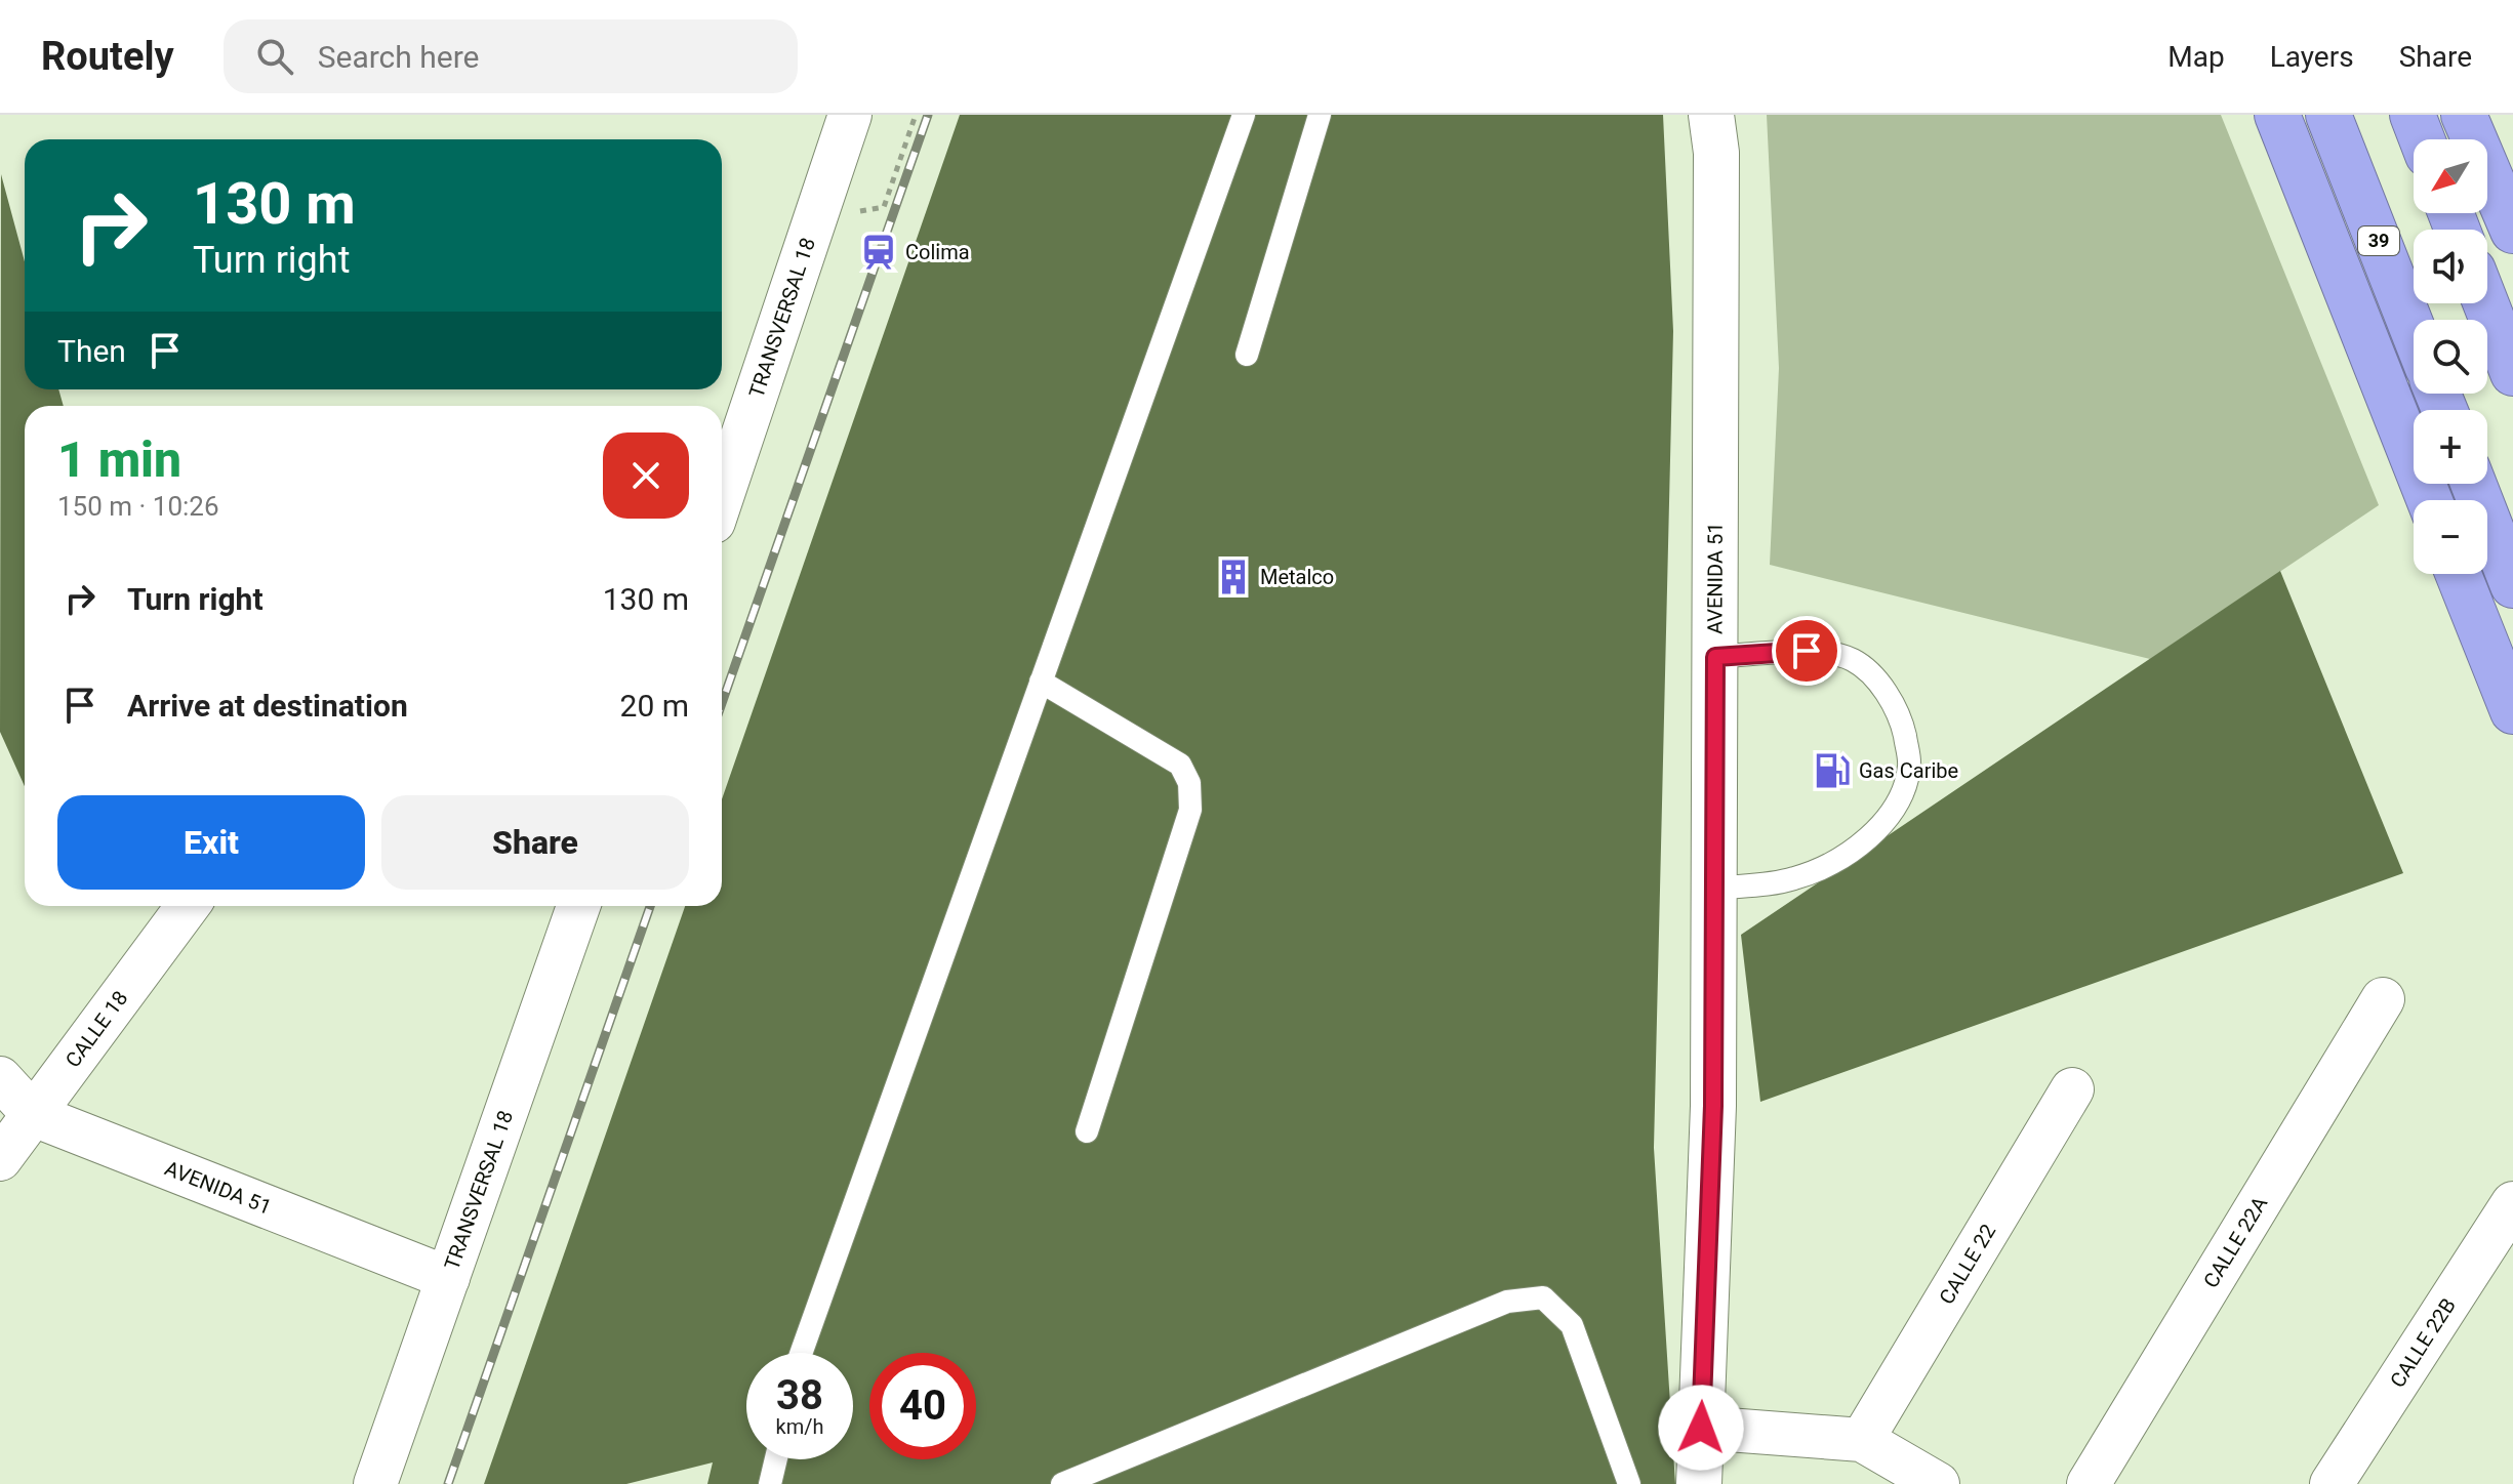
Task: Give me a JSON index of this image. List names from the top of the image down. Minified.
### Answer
{"streets":{"highway":["39"],"street":["TRANSVERSAL 18","AVENIDA 51","CALLE 18","CALLE 22A","CALLE 22","CALLE 22B"]},"crossings":[["TRANSVERSAL 18","AVENIDA 51"],["AVENIDA 51","CALLE 18"]],"places":{"station":["Colima"],"building":["Metalco"],"fuel station":["Gas Caribe"]},"north":"bottom left","page":{"header":"Routely","search":"Search here","nav":["Map","Layers","Share"],"map_buttons":["+","−"],"turn":["130 m","Turn right"],"then":"Then","heading":["1 min","150 m · 10:26"],"list":[{"name":"Turn right","value":"130 m"},{"name":"Arrive at destination","value":"20 m"}],"buttons":["Exit","Share"],"speed":"38 km/h","limit":"40"}}
